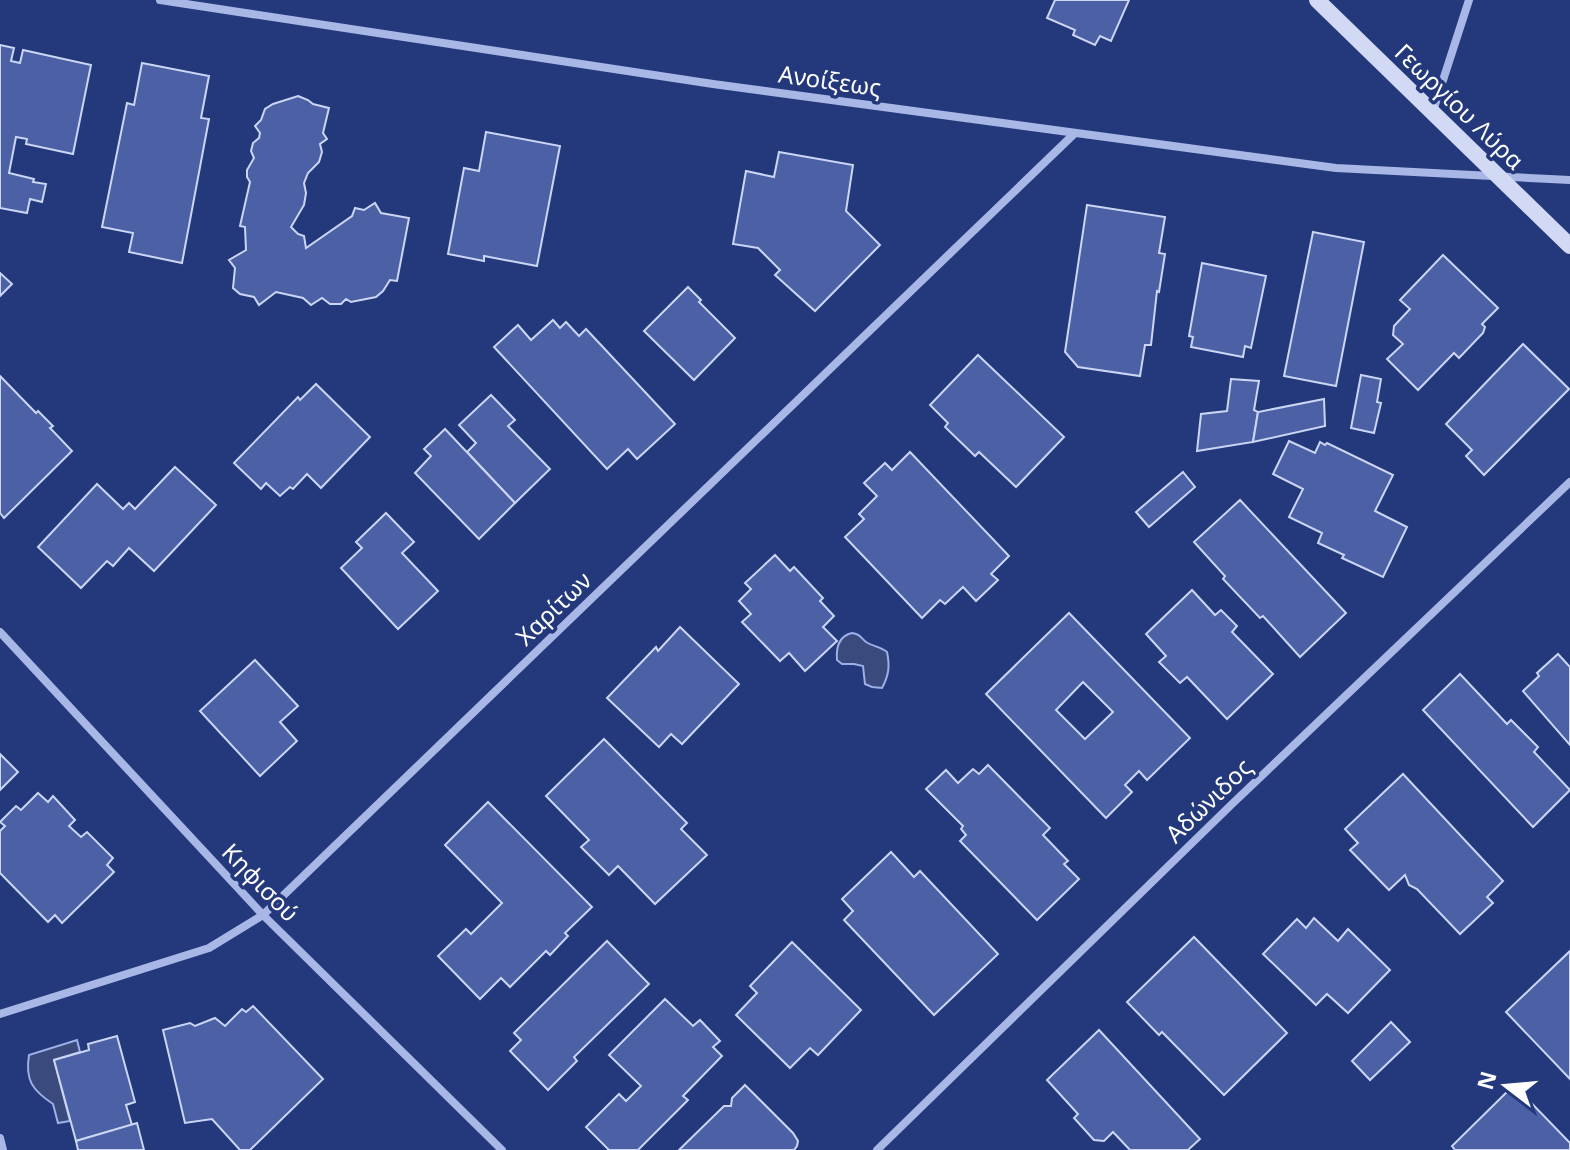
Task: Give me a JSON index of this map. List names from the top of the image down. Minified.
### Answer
{"streets":{"main road":["Γεωργίου Λύρα"],"street":["Ανοίξεως","Χαρίτων","Αδώνιδος","Κηφισού"]},"crossings":[["Ανοίξεως","Γεωργίου Λύρα"],["Ανοίξεως","Χαρίτων"],["Χαρίτων","Κηφισού"]],"north":"left"}
